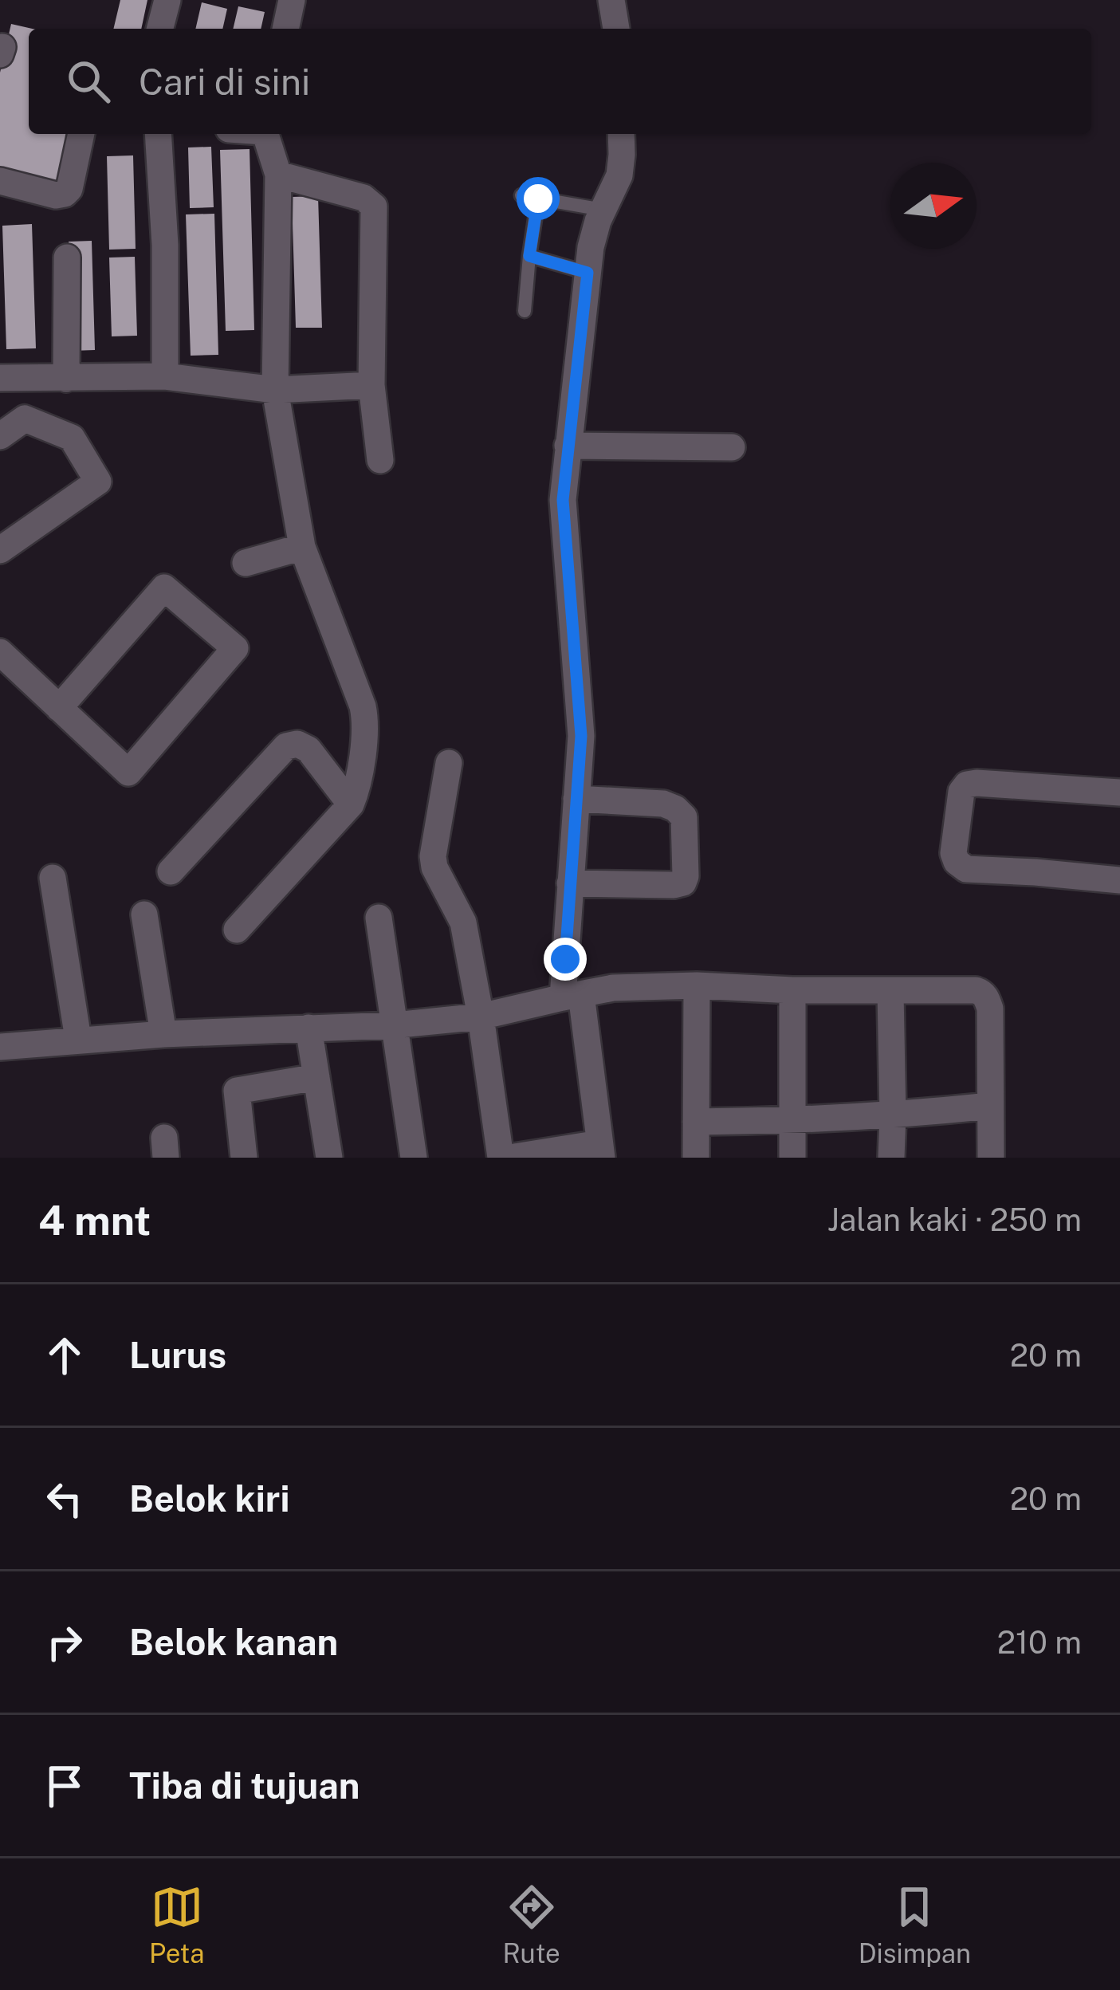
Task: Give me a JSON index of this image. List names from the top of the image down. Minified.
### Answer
{"north":"right","page":{"search":"Cari di sini","heading":["4 mnt","Jalan kaki · 250 m"],"list":[["Lurus","20 m"],["Belok kiri","20 m"],["Belok kanan","210 m"],"Tiba di tujuan"],"nav":["Peta","Rute","Disimpan"]}}
